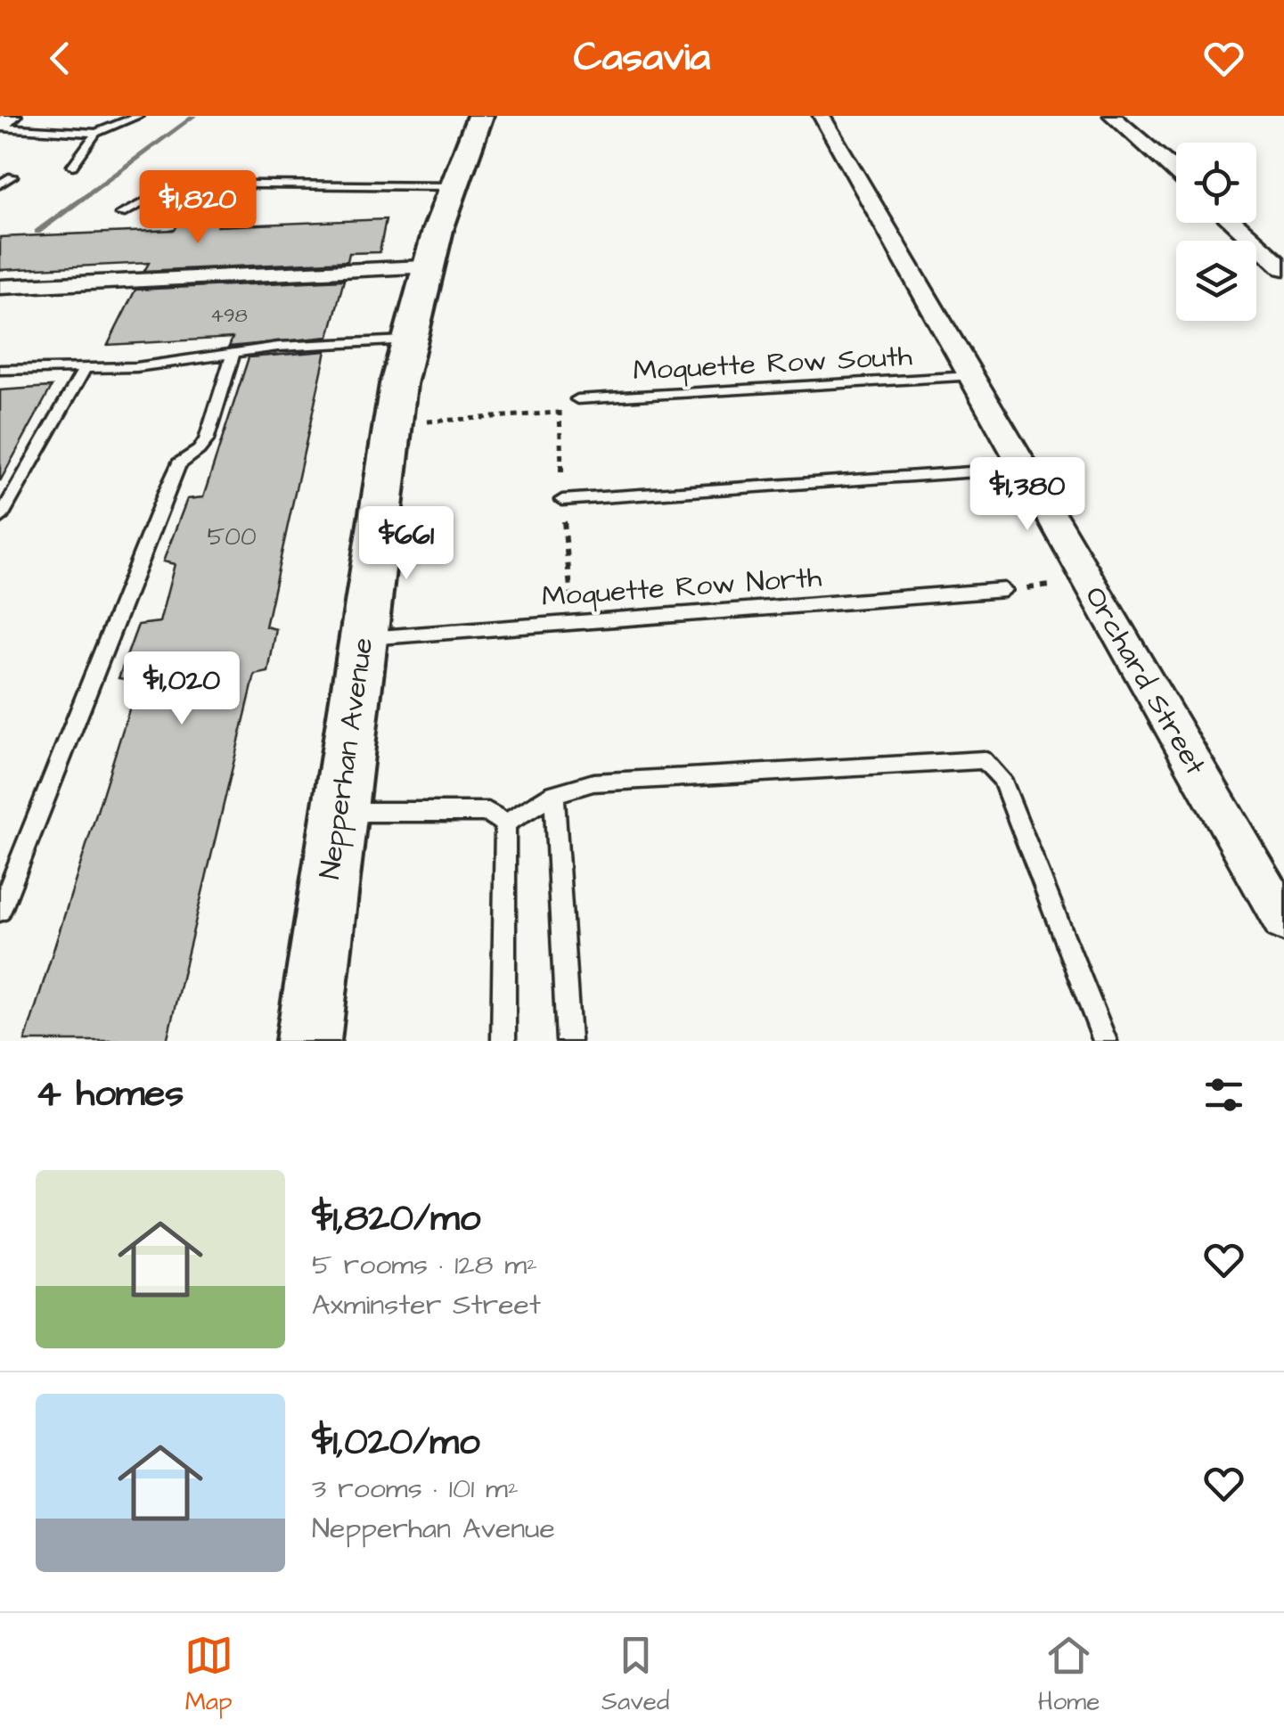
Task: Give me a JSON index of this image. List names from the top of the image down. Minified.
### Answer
{"streets":{"main road":["Nepperhan Avenue"],"street":["Orchard Street"],"lane":["Moquette Row South","Moquette Row North"]},"crossings":[["Moquette Row South","Orchard Street"],["Moquette Row North","Nepperhan Avenue"]],"house_numbers":["498","500"],"page":{"header":"Casavia","price":["$1,820","$1,380","$661","$1,020"],"heading":"4 homes","list":[{"name":"$1,820/mo","note":"5 rooms · 128 m² · Axminster Street"},{"name":"$1,020/mo","note":"3 rooms · 101 m² · Nepperhan Avenue"}],"tabs":["Map","Saved","Home"]}}
